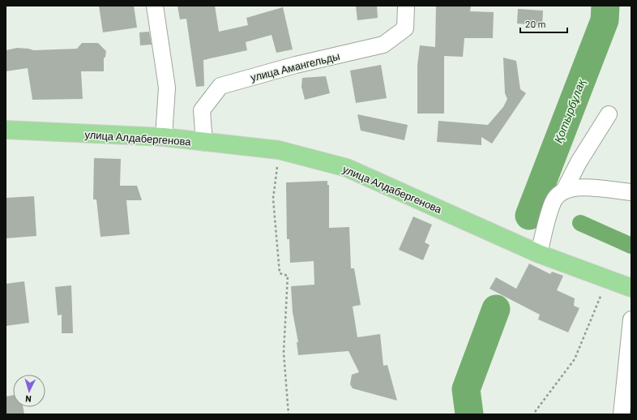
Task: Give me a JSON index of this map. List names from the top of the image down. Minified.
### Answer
{"streets":{"main road":["улица Алдабергенова"],"street":["улица Амангельды"]},"crossings":[["улица Амангельды","улица Алдабергенова"]],"water":["Қотырбұлақ"],"scale_bar":"20 m","north":"bottom"}
